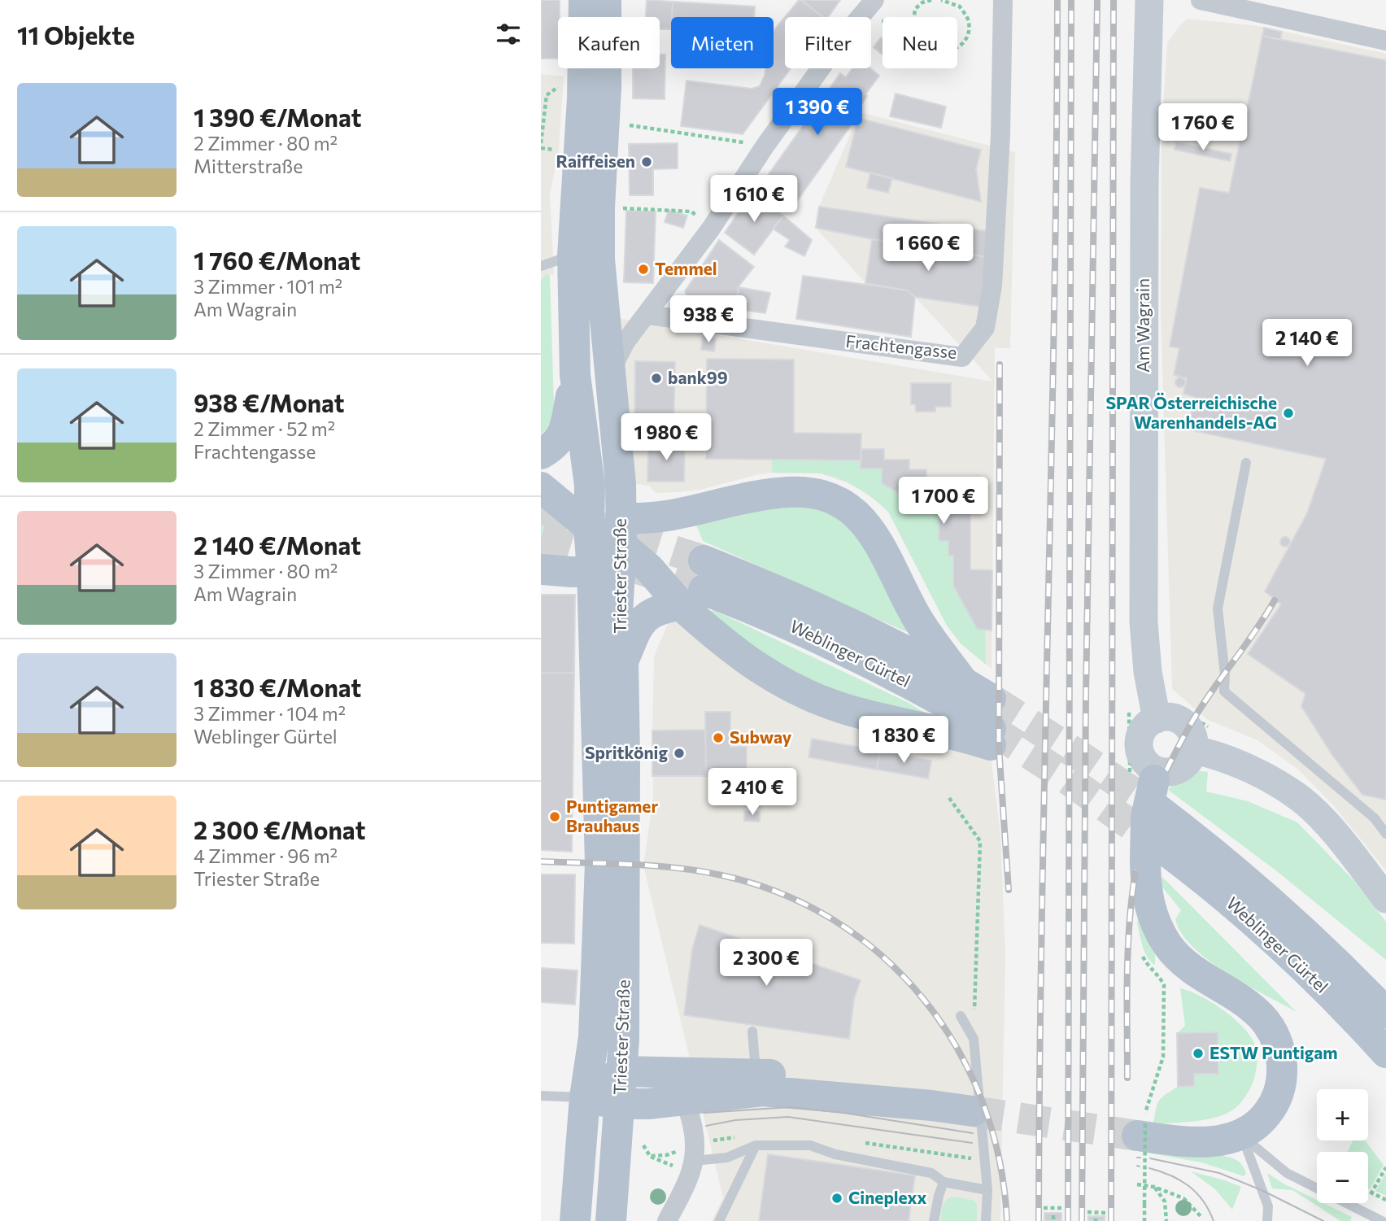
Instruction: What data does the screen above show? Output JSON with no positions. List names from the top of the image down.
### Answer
{
  "streets": {
    "main road": ["Triester Straße", "Weblinger Gürtel"],
    "street": ["Am Wagrain", "Frachtengasse"]
  },
  "places": [
    "Raiffeisen",
    "Temmel",
    "bank99",
    "SPAR Österreichische Warenhandels-AG",
    "Subway",
    "Spritkönig",
    "Puntigamer Brauhaus",
    "ESTW Puntigam",
    "Cineplexx"
  ],
  "page": {
    "heading": "11 Objekte",
    "chip": [
      "Kaufen",
      "Mieten",
      "Filter",
      "Neu"
    ],
    "list": [
      {
        "name": "1 390 €/Monat",
        "note": "2 Zimmer · 80 m² · Mitterstraße"
      },
      {
        "name": "1 760 €/Monat",
        "note": "3 Zimmer · 101 m² · Am Wagrain"
      },
      {
        "name": "938 €/Monat",
        "note": "2 Zimmer · 52 m² · Frachtengasse"
      },
      {
        "name": "2 140 €/Monat",
        "note": "3 Zimmer · 80 m² · Am Wagrain"
      },
      {
        "name": "1 830 €/Monat",
        "note": "3 Zimmer · 104 m² · Weblinger Gürtel"
      },
      {
        "name": "2 300 €/Monat",
        "note": "4 Zimmer · 96 m² · Triester Straße"
      }
    ],
    "price": [
      "1 390 €",
      "1 760 €",
      "1 610 €",
      "1 660 €",
      "938 €",
      "2 140 €",
      "1 980 €",
      "1 700 €",
      "1 830 €",
      "2 410 €",
      "2 300 €"
    ],
    "map_buttons": ["+", "−"]
  }
}
